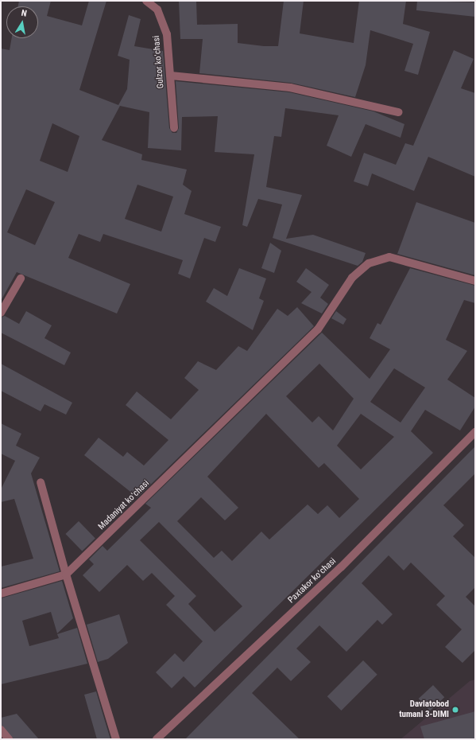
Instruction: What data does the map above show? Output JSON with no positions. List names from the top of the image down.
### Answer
{
  "streets": {
    "street": ["Gulzor koʻchasi", "Madaniyat koʻchasi", "Paxtakor koʻchasi"]
  },
  "places": ["Davlatobod tumani 3-DIMI"],
  "north": "top"
}
